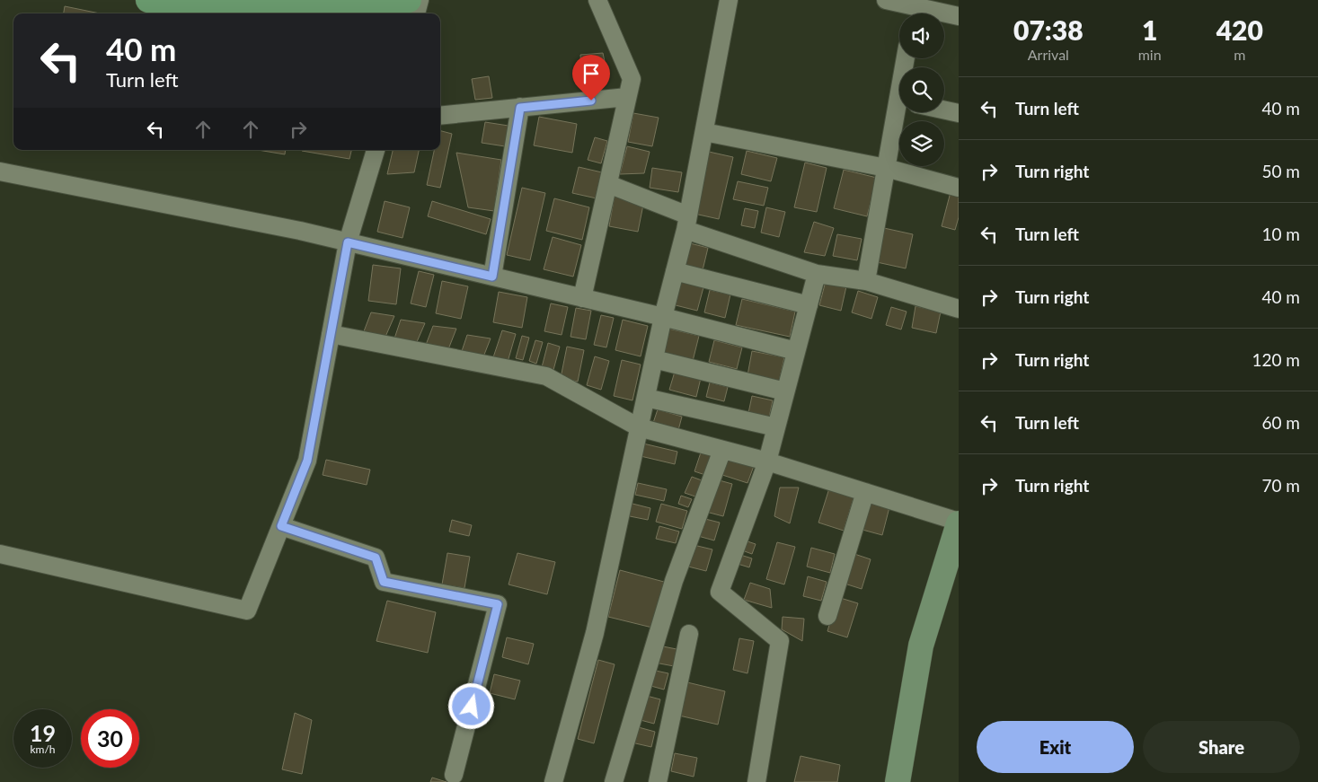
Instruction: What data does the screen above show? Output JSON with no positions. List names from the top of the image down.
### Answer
{
  "page": {
    "eta": [
      "07:38",
      "Arrival",
      "1",
      "min",
      "420",
      "m"
    ],
    "turn": ["40 m", "Turn left"],
    "list": [
      {
        "name": "Turn left",
        "value": "40 m"
      },
      {
        "name": "Turn right",
        "value": "50 m"
      },
      {
        "name": "Turn left",
        "value": "10 m"
      },
      {
        "name": "Turn right",
        "value": "40 m"
      },
      {
        "name": "Turn right",
        "value": "120 m"
      },
      {
        "name": "Turn left",
        "value": "60 m"
      },
      {
        "name": "Turn right",
        "value": "70 m"
      }
    ],
    "speed": "19 km/h",
    "limit": "30",
    "buttons": ["Exit", "Share"]
  }
}
